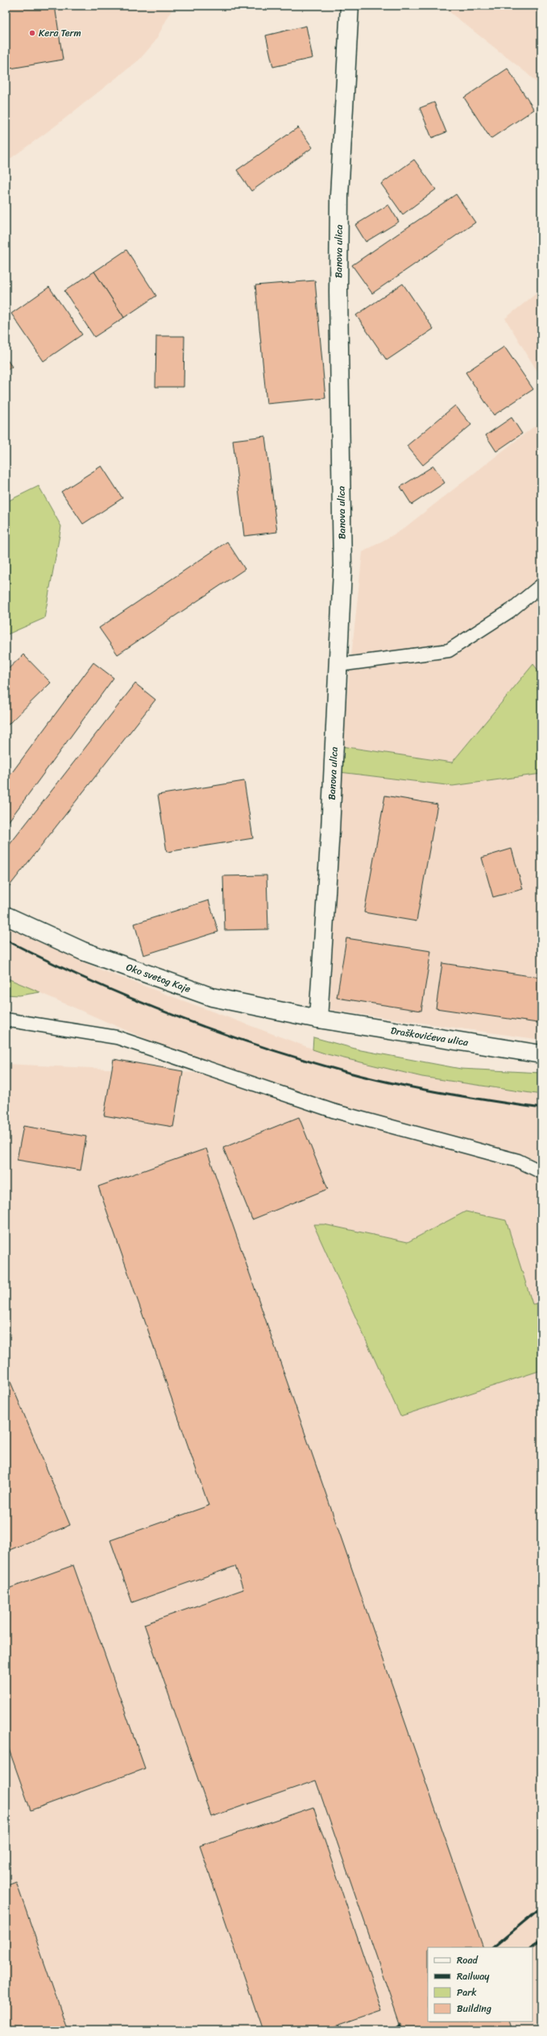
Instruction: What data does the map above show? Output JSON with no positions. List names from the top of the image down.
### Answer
{
  "streets": {
    "street": ["Banova ulica", "Oko svetog Kaje", "Draškovićeva ulica"]
  },
  "crossings": [
    ["Banova ulica", "Oko svetog Kaje"],
    ["Banova ulica", "Draškovićeva ulica"],
    ["Oko svetog Kaje", "Draškovićeva ulica"]
  ],
  "places": ["Kera Term"],
  "legend": [
    "Road",
    "Railway",
    "Park",
    "Building"
  ]
}
